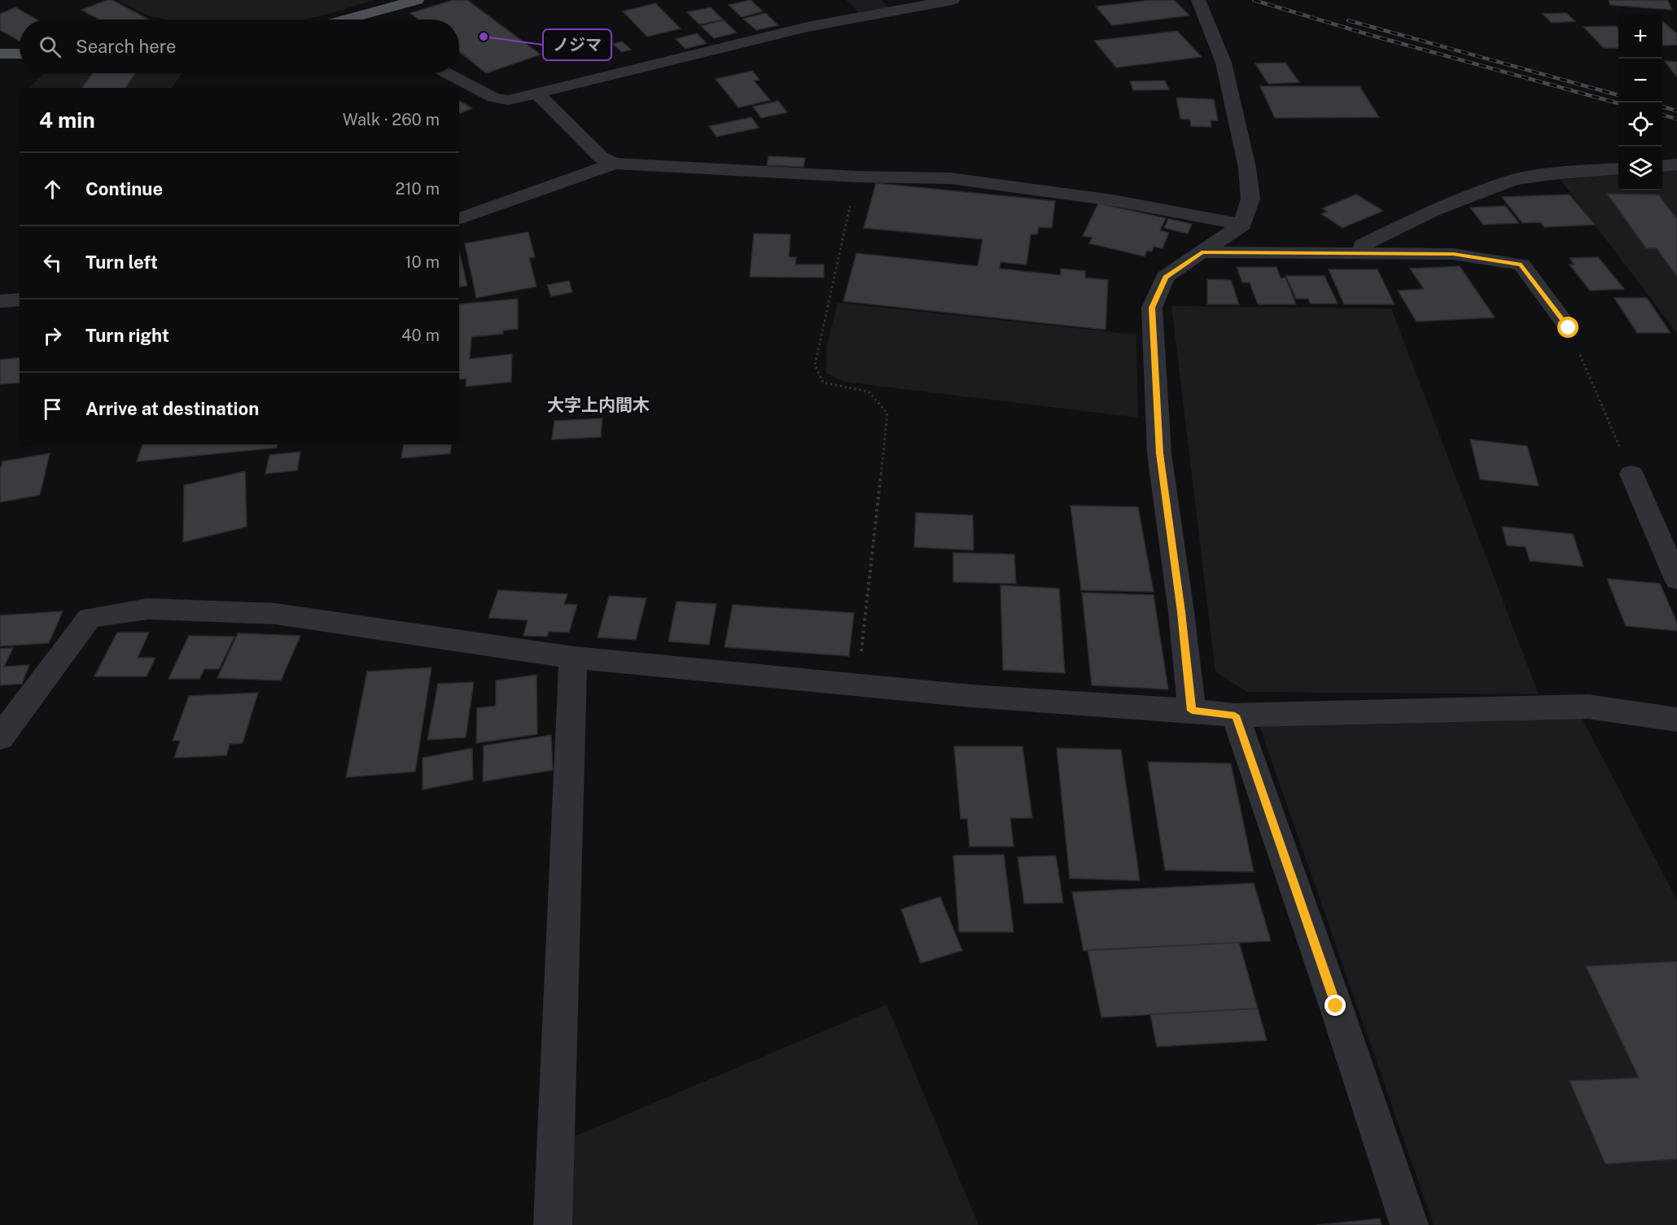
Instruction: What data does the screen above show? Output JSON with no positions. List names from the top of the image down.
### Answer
{
  "districts": ["大字上内間木"],
  "places": ["ノジマ"],
  "page": {
    "map_buttons": ["+", "−"],
    "search": "Search here",
    "heading": ["4 min", "Walk · 260 m"],
    "list": [
      ["Continue", "210 m"],
      ["Turn left", "10 m"],
      ["Turn right", "40 m"],
      "Arrive at destination"
    ]
  }
}
